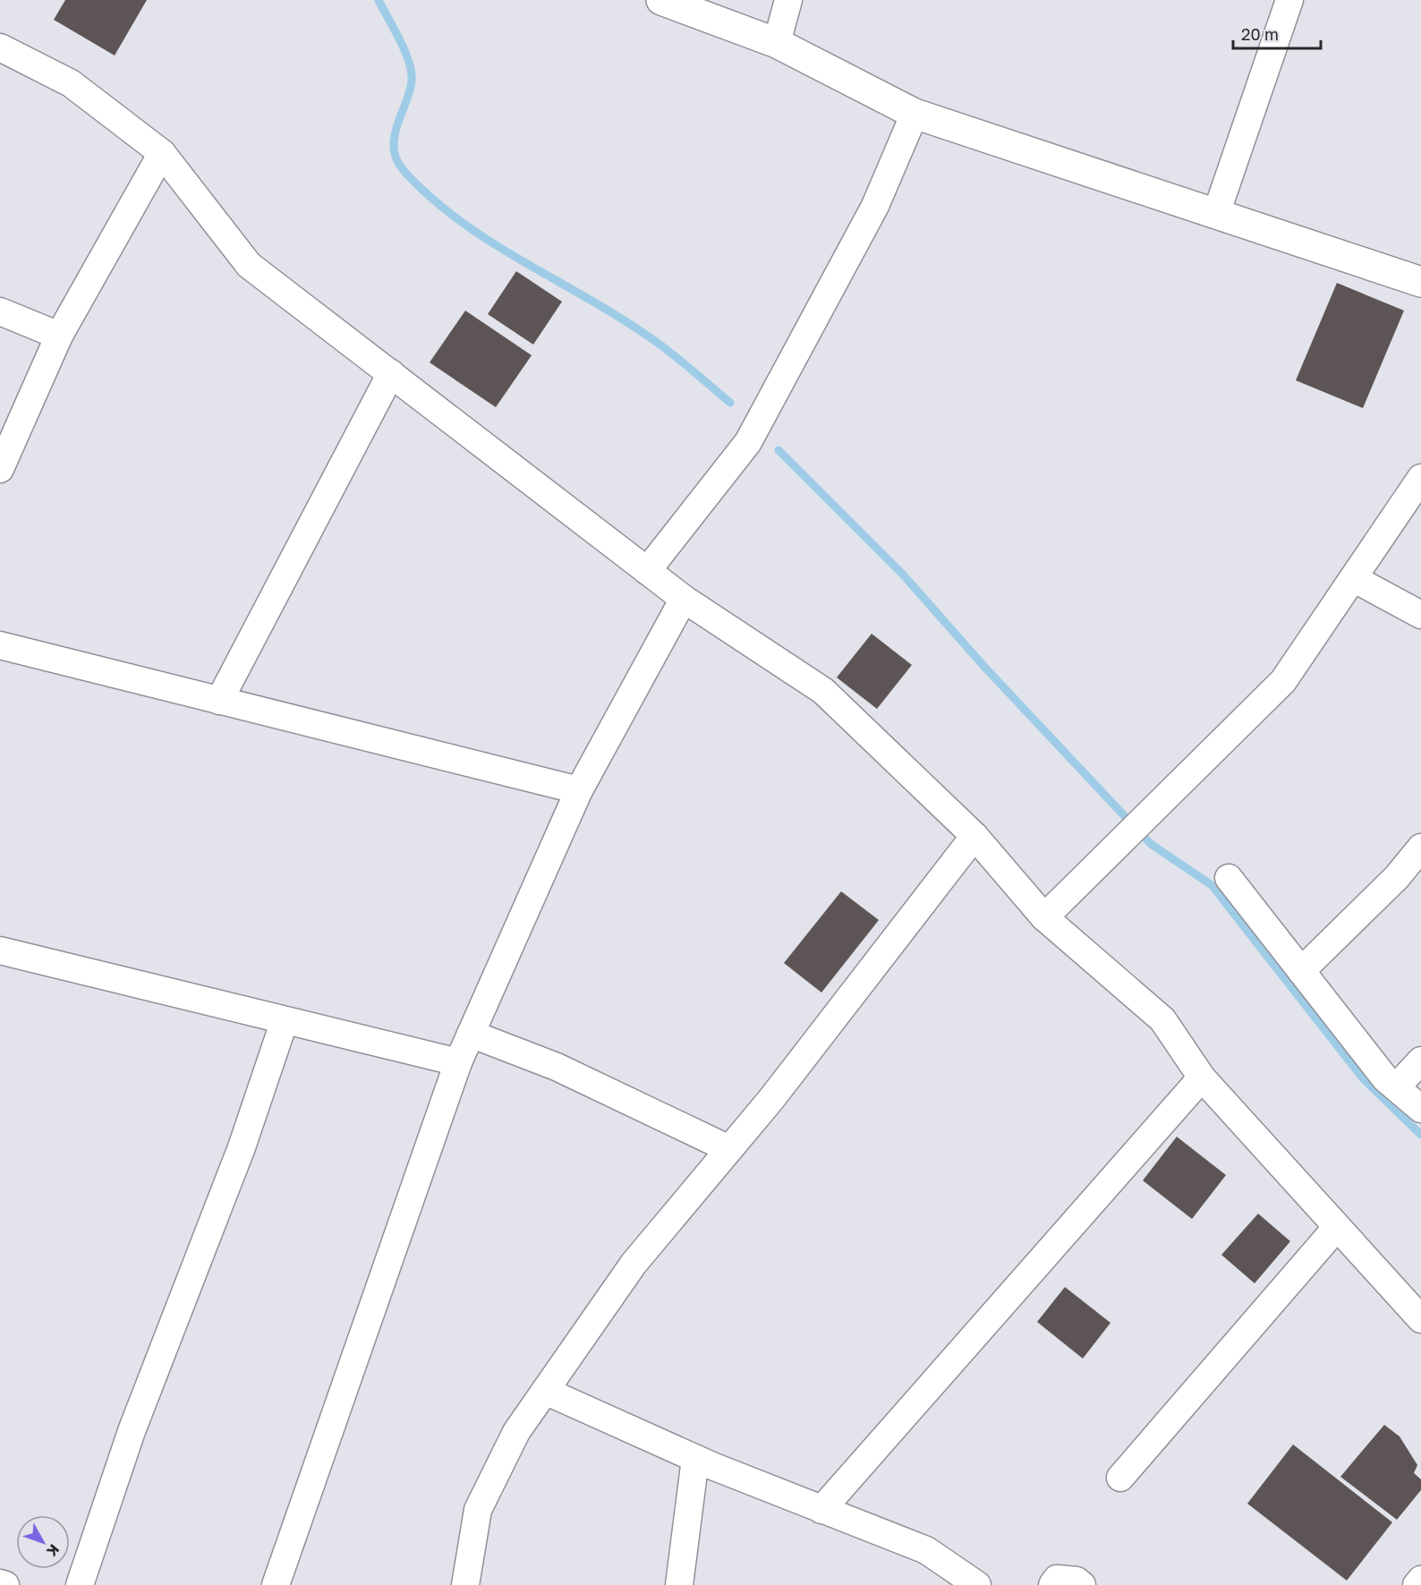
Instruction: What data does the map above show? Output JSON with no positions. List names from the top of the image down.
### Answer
{
  "scale_bar": "20 m",
  "north": "bottom right"
}
